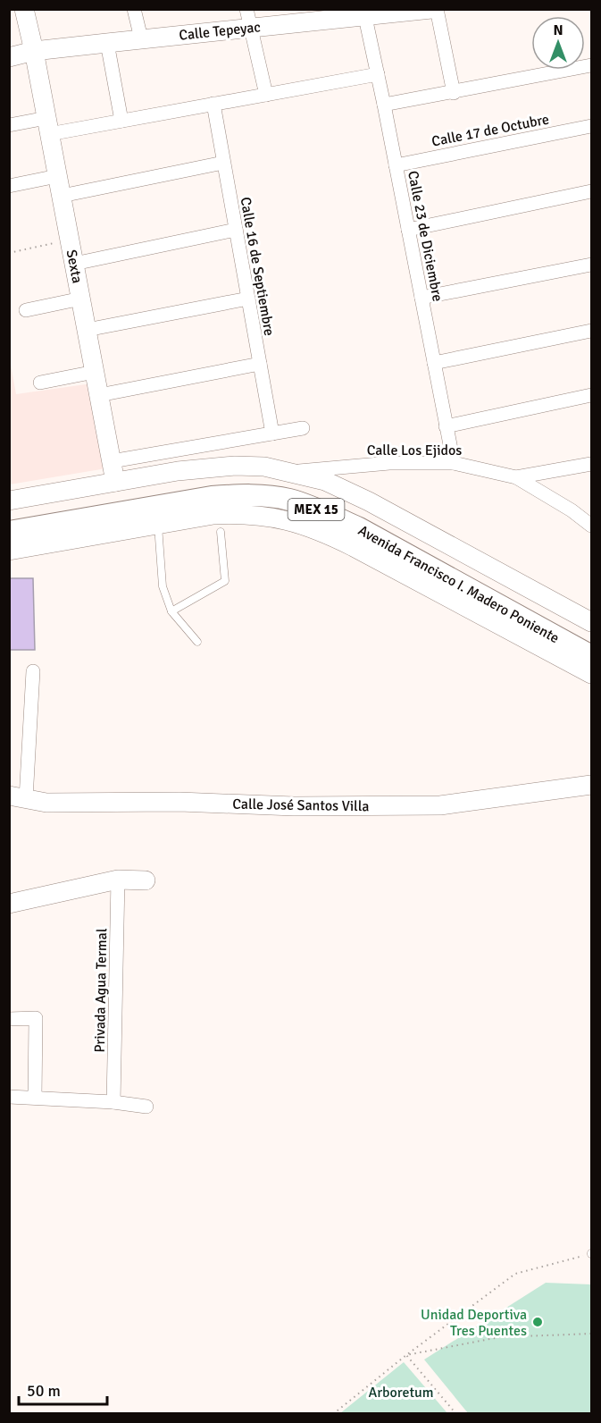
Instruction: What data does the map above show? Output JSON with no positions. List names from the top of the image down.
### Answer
{
  "streets": {
    "main road": ["MEX 15", "Avenida Francisco I. Madero Poniente"],
    "street": [
      "Calle Tepeyac",
      "Calle 17 de Octubre",
      "Calle 23 de Diciembre",
      "Sexta",
      "Calle 16 de Septiembre",
      "Calle Los Ejidos",
      "Calle José Santos Villa",
      "Privada Agua Termal"
    ]
  },
  "crossings": [
    ["Calle Tepeyac", "Calle 23 de Diciembre"],
    ["Calle Tepeyac", "Sexta"],
    ["Calle 17 de Octubre", "Calle 23 de Diciembre"],
    ["Calle 23 de Diciembre", "Calle Los Ejidos"],
    ["Sexta", "Avenida Francisco I. Madero Poniente"],
    ["Calle Los Ejidos", "Avenida Francisco I. Madero Poniente"]
  ],
  "parks": ["Arboretum"],
  "places": ["Unidad Deportiva Tres Puentes"],
  "scale_bar": "50 m",
  "north": "top"
}
